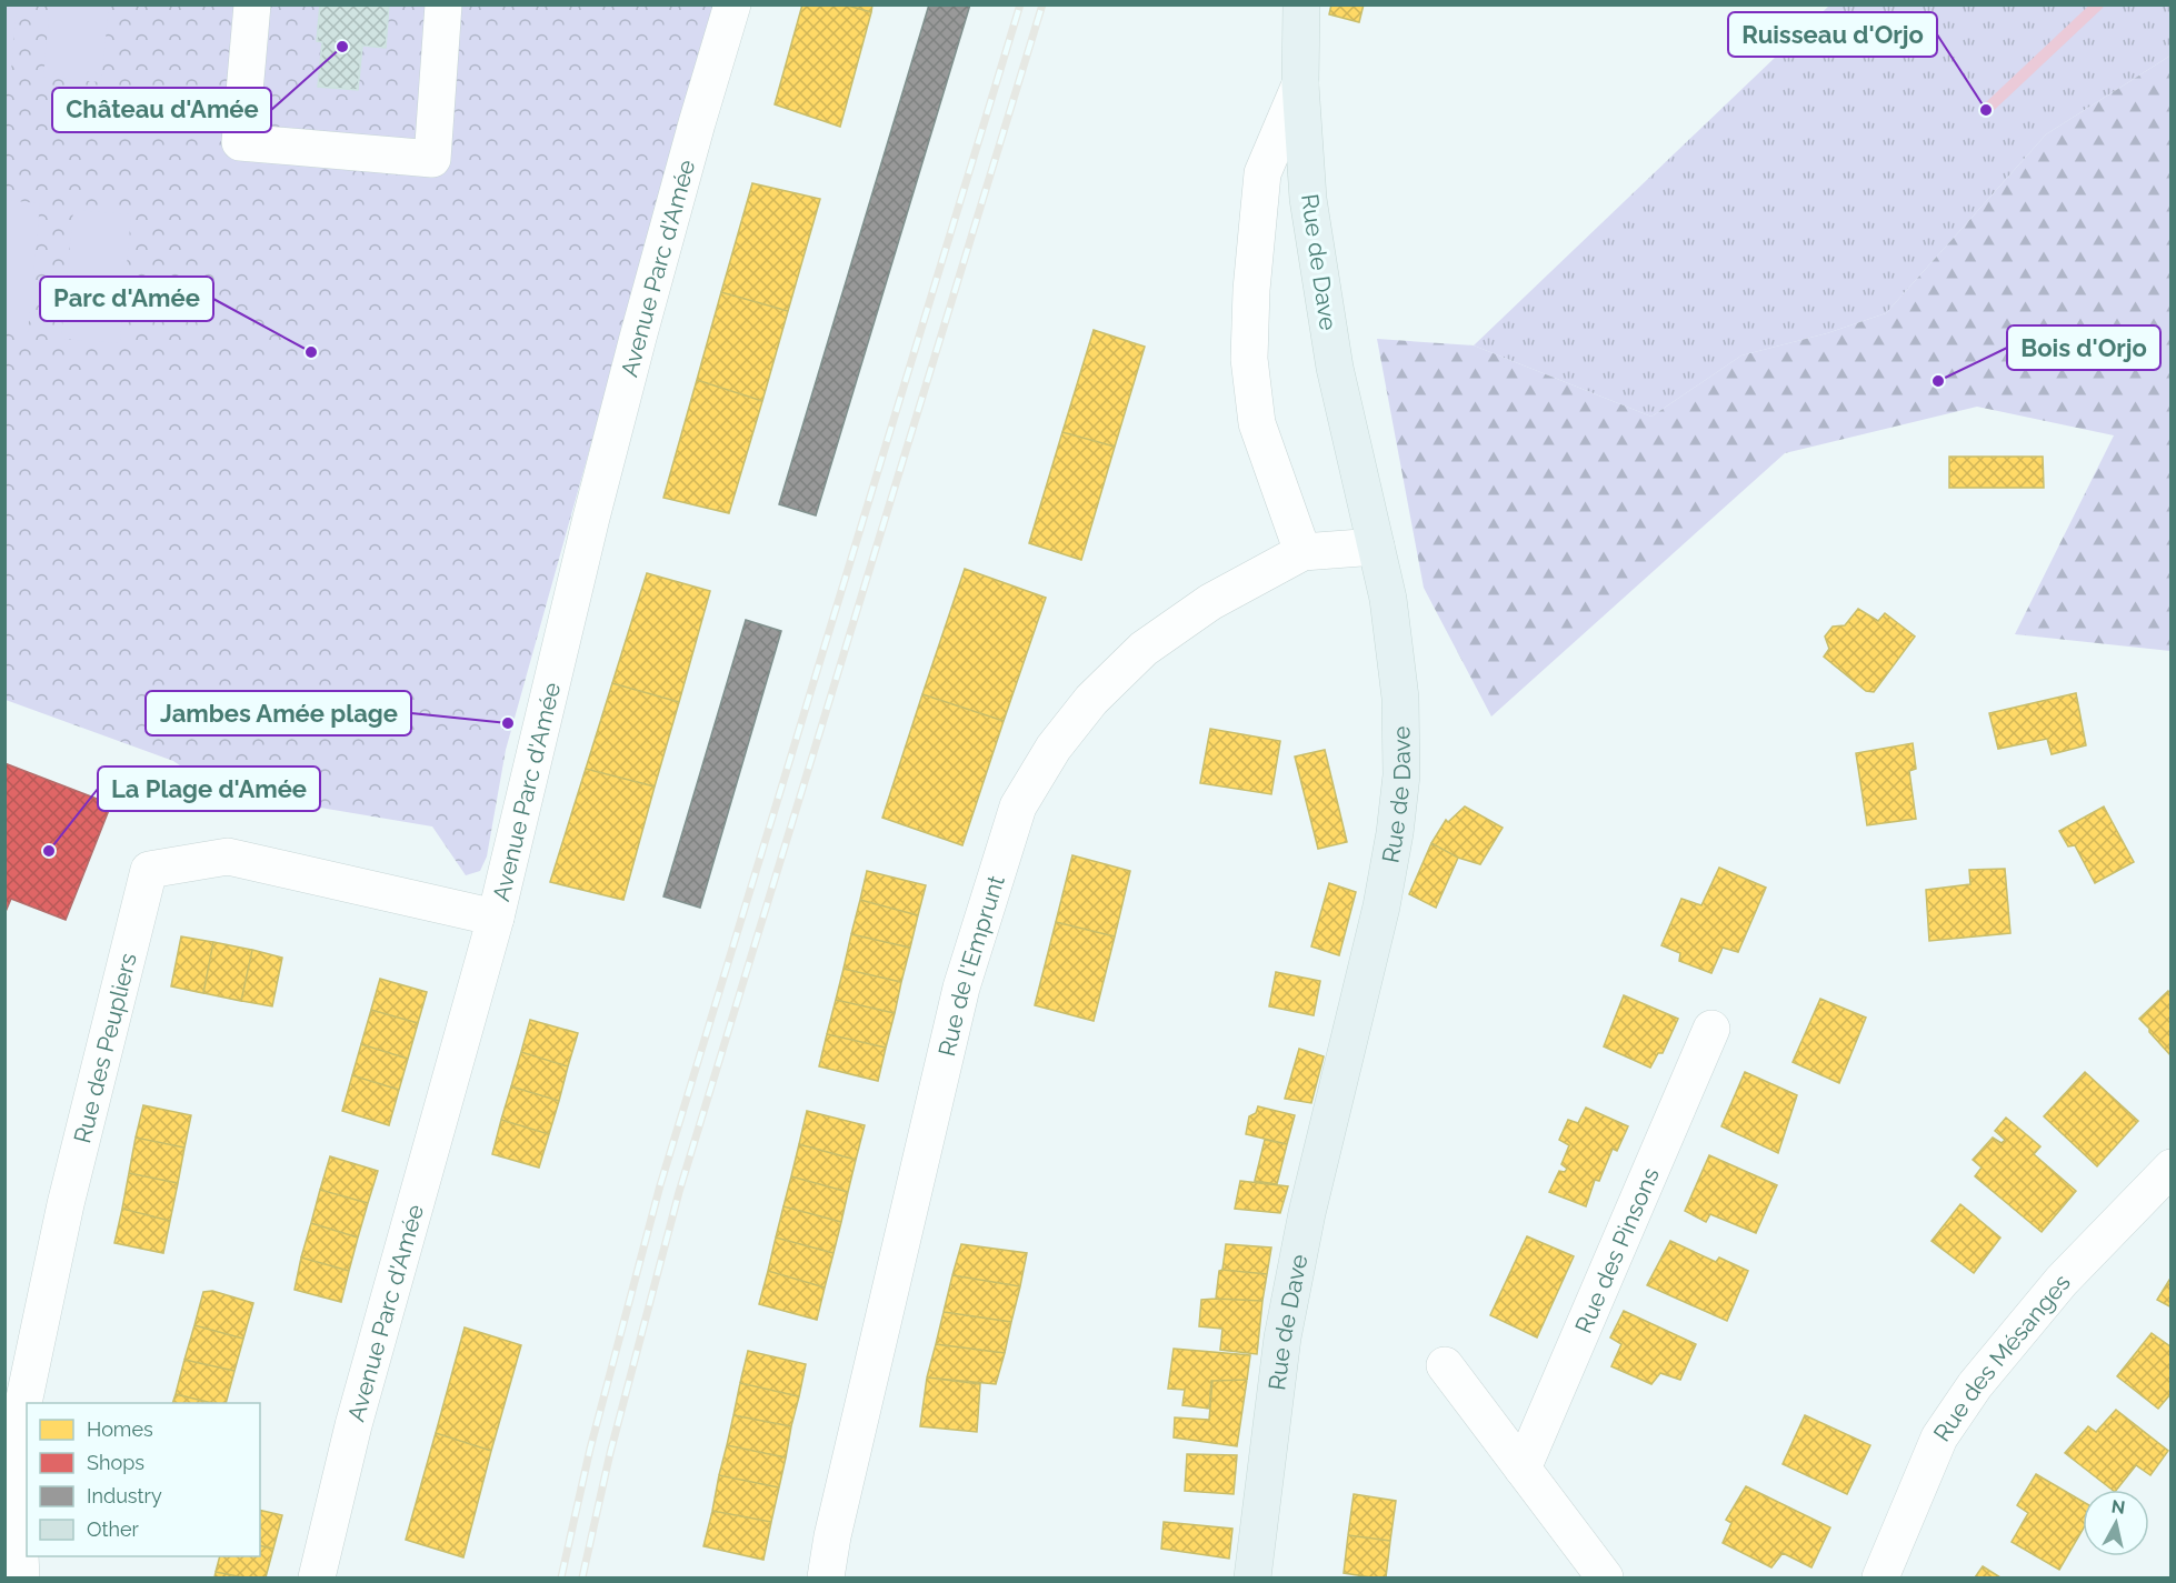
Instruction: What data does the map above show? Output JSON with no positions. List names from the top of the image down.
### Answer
{
  "streets": {
    "main road": ["Rue de Dave"],
    "street": [
      "Avenue Parc d'Amée",
      "Rue de l'Emprunt",
      "Rue des Peupliers",
      "Rue des Pinsons",
      "Rue des Mésanges"
    ]
  },
  "crossings": [
    ["Rue de Dave", "Rue de l'Emprunt"],
    ["Avenue Parc d'Amée", "Rue des Peupliers"]
  ],
  "places": [
    "Château d'Amée",
    "Ruisseau d'Orjo",
    "Parc d'Amée",
    "Bois d'Orjo",
    "Jambes Amée plage",
    "La Plage d'Amée"
  ],
  "legend": [
    "Homes",
    "Shops",
    "Industry",
    "Other"
  ],
  "north": "top"
}
